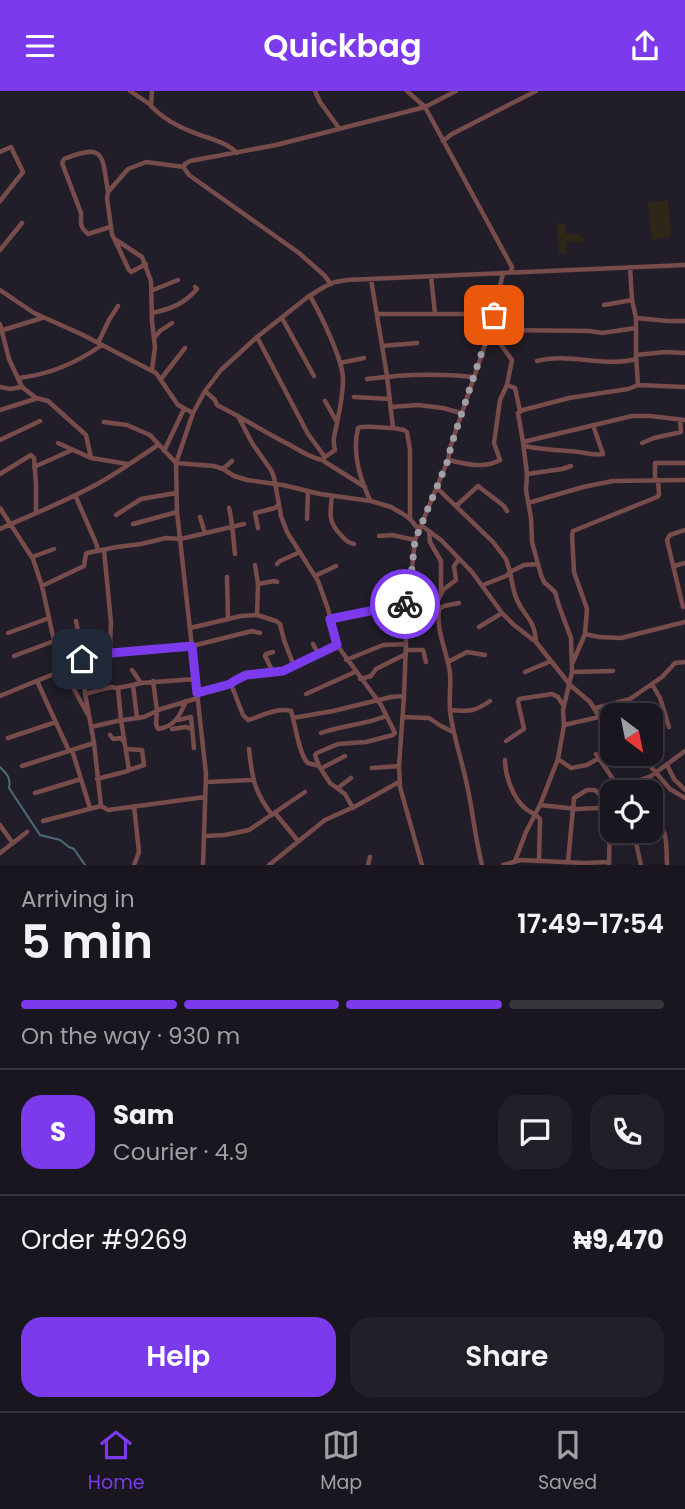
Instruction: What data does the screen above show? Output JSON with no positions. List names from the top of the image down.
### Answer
{
  "north": "bottom right",
  "page": {
    "header": "Quickbag",
    "heading": ["5 min", "Arriving in", "17:49–17:54"],
    "panel": [
      "Sam",
      "Courier · 4.9",
      "Order #9269",
      "₦9,470"
    ],
    "bar": "On the way · 930 m",
    "round": "S",
    "buttons": ["Help", "Share"],
    "tabs": ["Home", "Map", "Saved"]
  }
}
